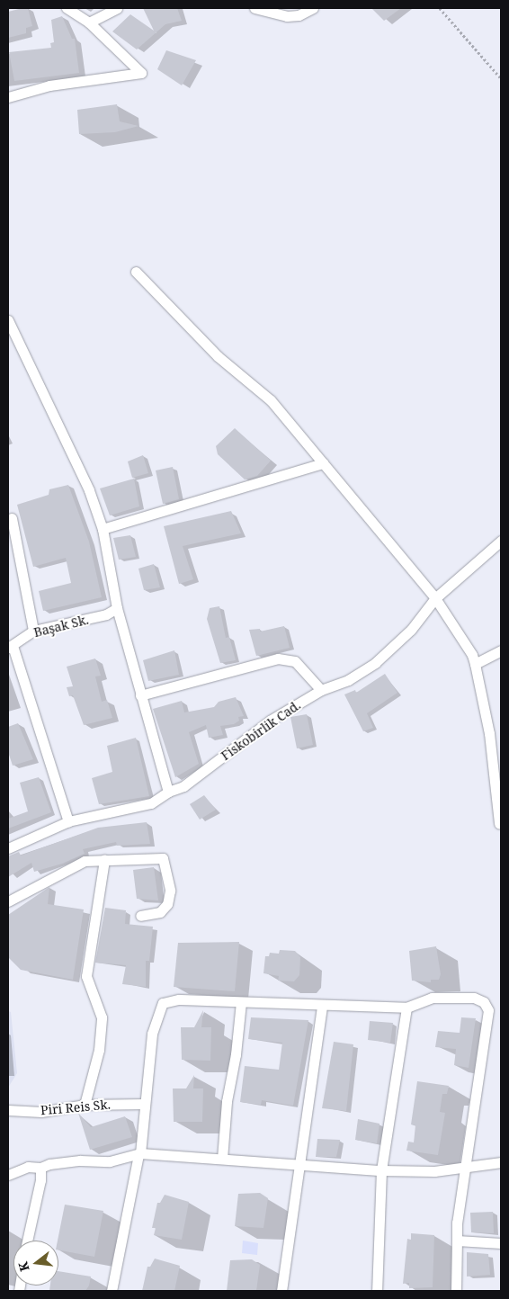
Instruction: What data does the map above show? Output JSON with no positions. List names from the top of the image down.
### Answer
{
  "streets": {
    "street": ["Başak Sk.", "Fiskobirlik Cad.", "Piri Reis Sk."]
  },
  "north": "left"
}
